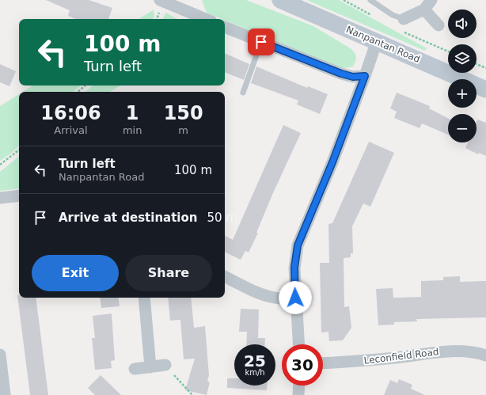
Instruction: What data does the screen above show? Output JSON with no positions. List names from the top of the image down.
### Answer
{
  "streets": {
    "street": ["Nanpantan Road", "Leconfield Road"]
  },
  "page": {
    "map_buttons": ["+", "−"],
    "turn": ["100 m", "Turn left"],
    "eta": [
      "16:06",
      "Arrival",
      "1",
      "min",
      "150",
      "m"
    ],
    "list": [
      {
        "name": "Turn left",
        "note": "Nanpantan Road",
        "value": "100 m"
      },
      {
        "name": "Arrive at destination",
        "value": "50 m"
      }
    ],
    "buttons": ["Exit", "Share"],
    "speed": "25 km/h",
    "limit": "30"
  }
}
